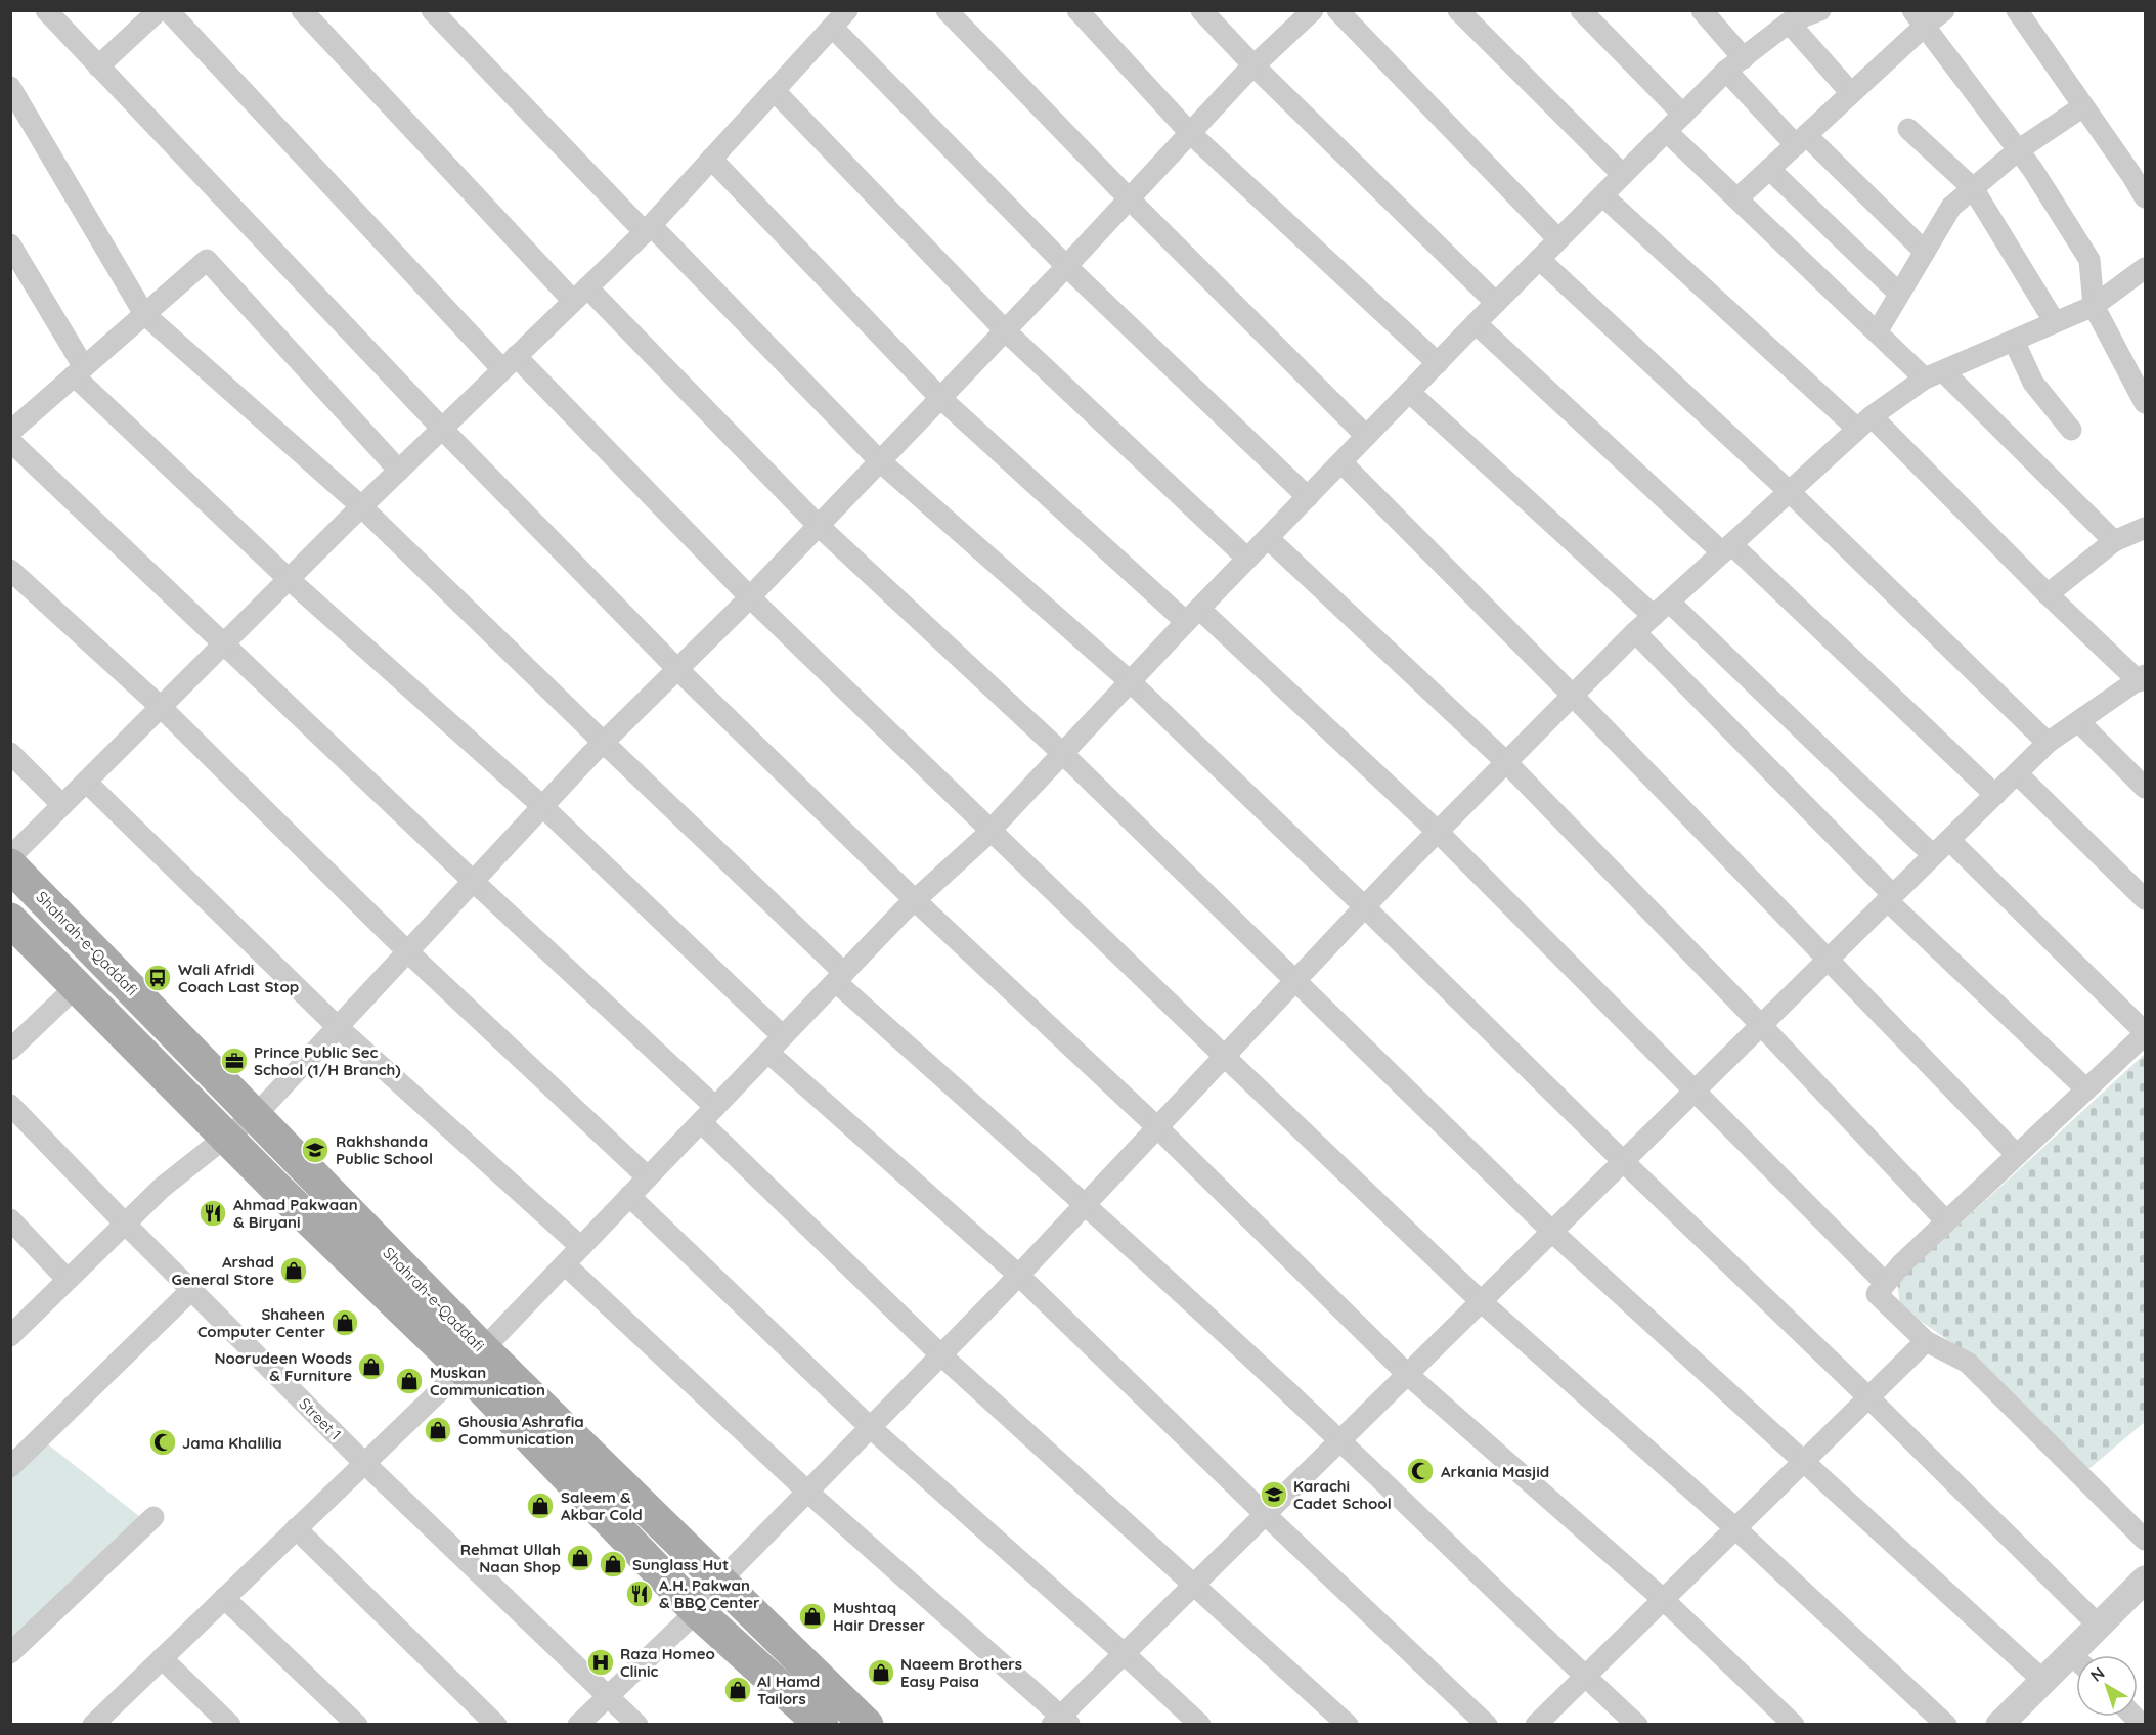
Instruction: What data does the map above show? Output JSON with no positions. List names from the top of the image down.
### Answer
{
  "streets": {
    "main road": ["Shahrah-e-Qaddafi"],
    "street": ["Street 1"]
  },
  "places": {
    "bus stop": ["Wali Afridi Coach Last Stop"],
    "office": ["Prince Public Sec School (1/H Branch)"],
    "school or university": ["Rakhshanda Public School", "Karachi Cadet School"],
    "restaurant": ["Ahmad Pakwaan & Biryani", "A.H. Pakwan & BBQ Center"],
    "shop": [
      "Arshad General Store",
      "Shaheen Computer Center",
      "Noorudeen Woods & Furniture",
      "Muskan Communication",
      "Ghousia Ashrafia Communication",
      "Saleem & Akbar Cold",
      "Rehmat Ullah Naan Shop",
      "Sunglass Hut",
      "Mushtaq Hair Dresser",
      "Naeem Brothers Easy Paisa",
      "Al Hamd Tailors"
    ],
    "mosque": ["Jama Khalilia", "Arkania Masjid"],
    "hospital": ["Raza Homeo Clinic"]
  },
  "north": "top left"
}
